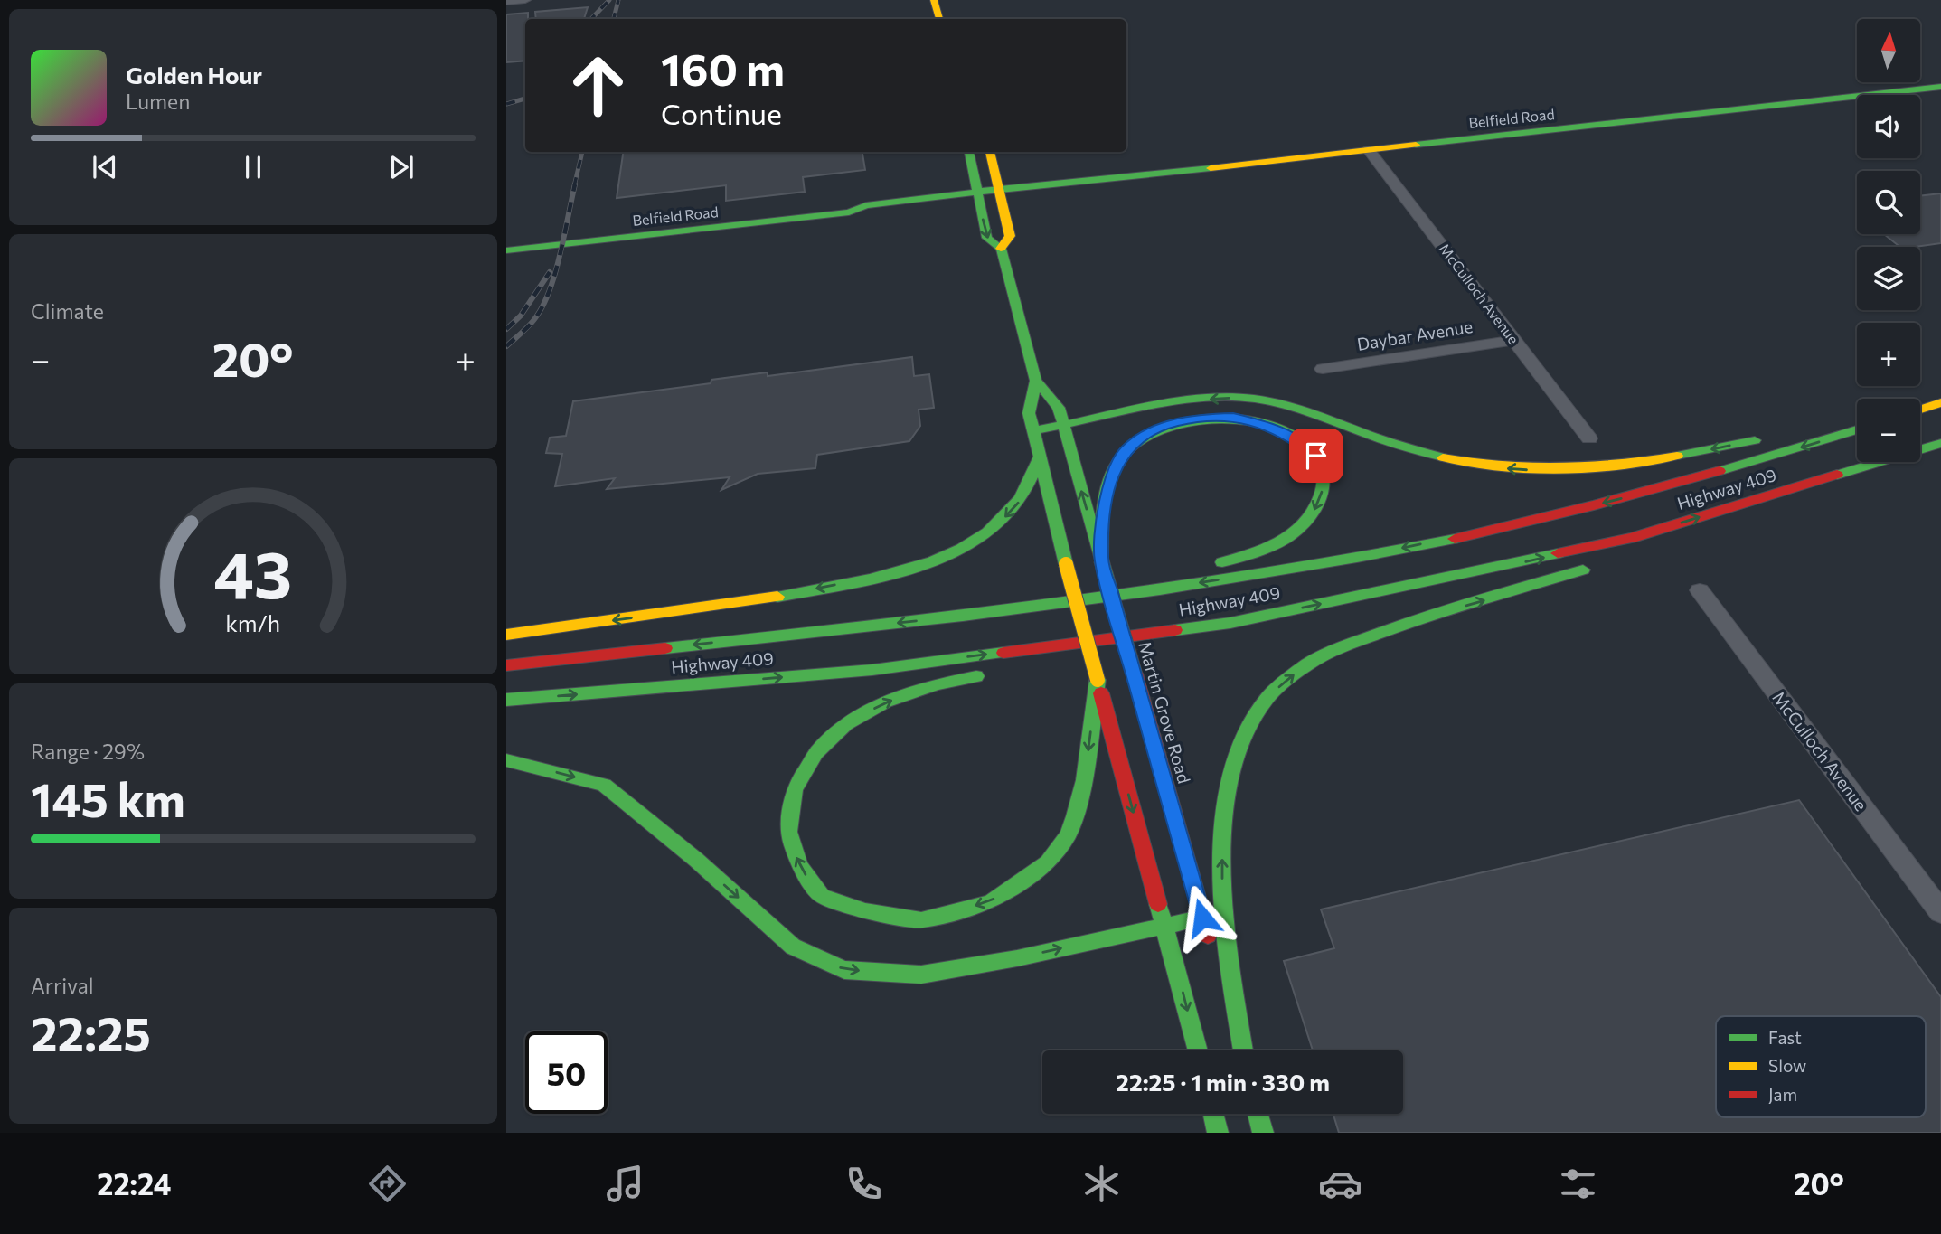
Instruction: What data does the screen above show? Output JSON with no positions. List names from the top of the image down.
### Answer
{
  "streets": {
    "main road": ["Belfield Road", "Highway 409", "Martin Grove Road"],
    "street": ["McCulloch Avenue", "Daybar Avenue"]
  },
  "crossings": [
    ["Belfield Road", "McCulloch Avenue"],
    ["Belfield Road", "Martin Grove Road"],
    ["McCulloch Avenue", "Daybar Avenue"]
  ],
  "legend": ["Fast", "Slow", "Jam"],
  "north": "top",
  "page": {
    "map_buttons": ["+", "−"],
    "turn": ["160 m", "Continue"],
    "song": ["Golden Hour", "Lumen"],
    "tile": [
      "Climate",
      ["Range · 29%", "145 km"],
      ["Arrival", "22:25"]
    ],
    "heat": ["−", "20°", "+"],
    "limit": "50",
    "trip": "22:25 · 1 min · 330 m",
    "tabs": ["22:24", "20°"],
    "gauge": ["43", "km/h"]
  }
}
